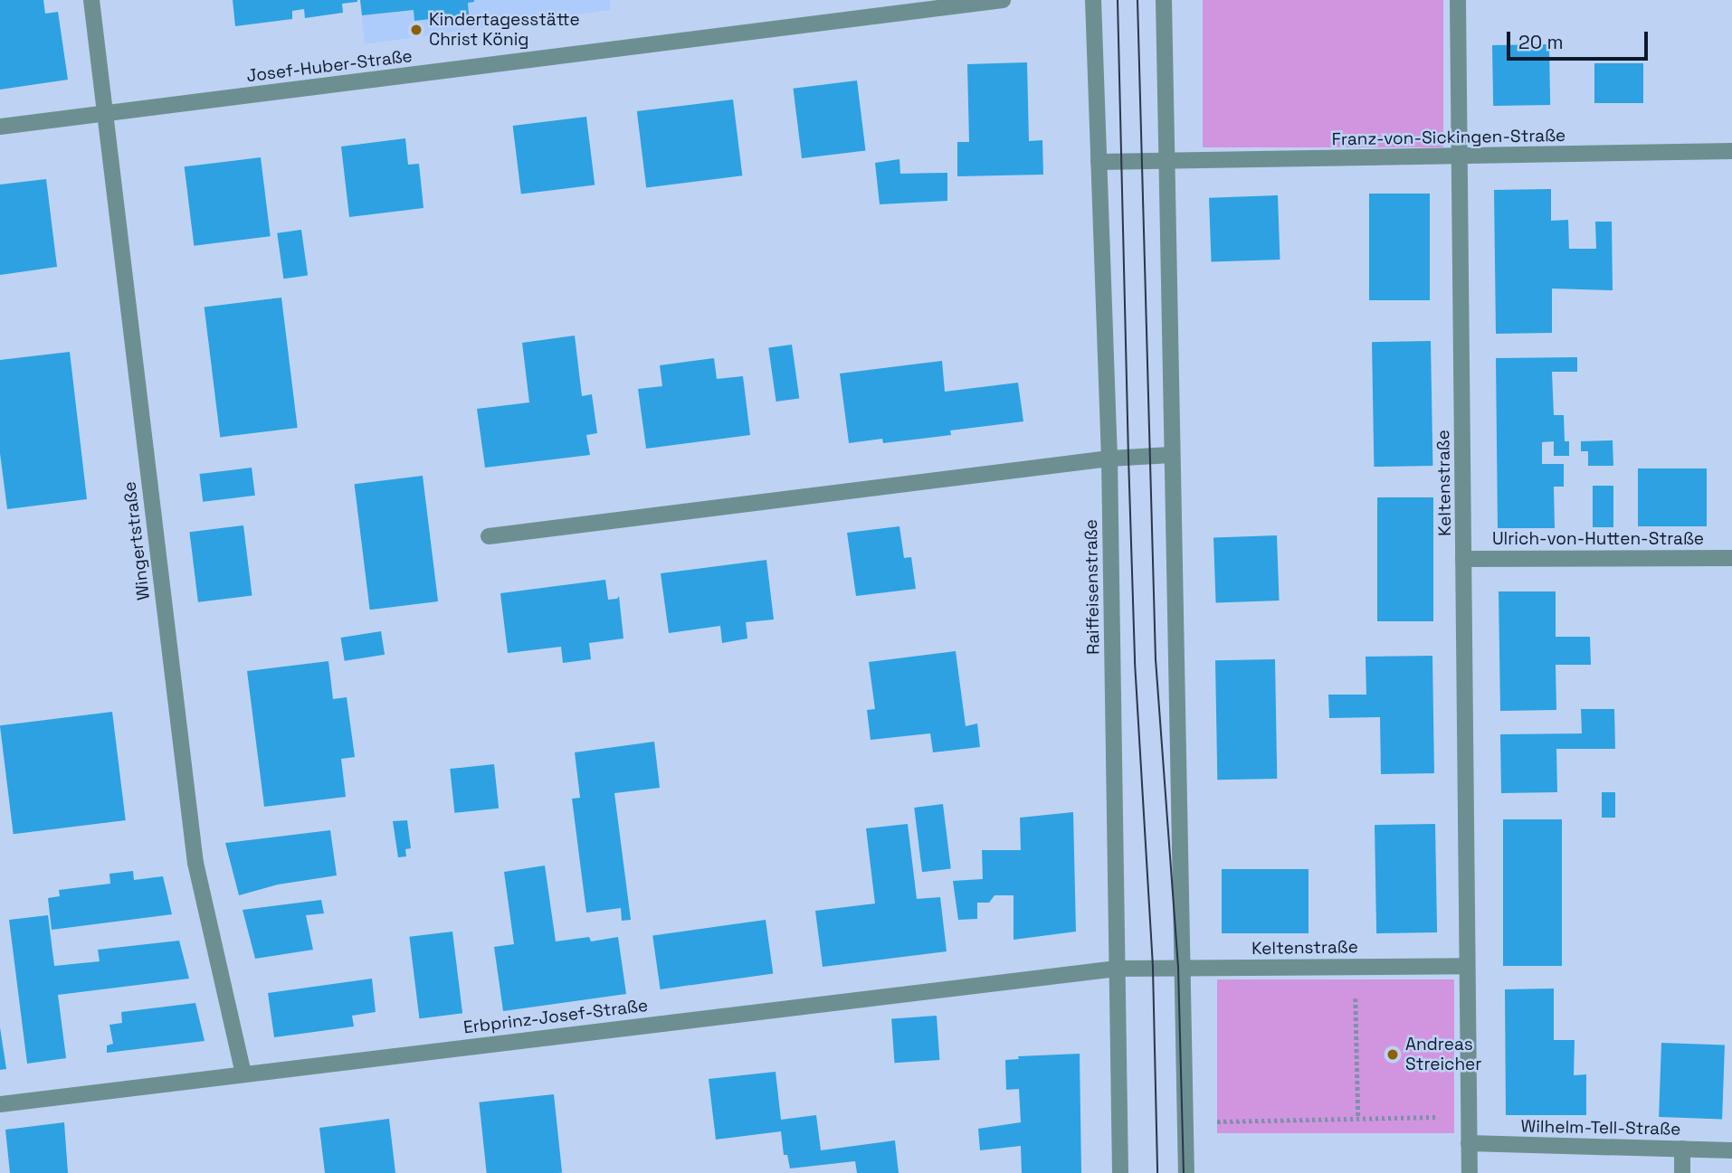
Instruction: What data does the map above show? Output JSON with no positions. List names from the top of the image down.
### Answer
{
  "streets": {
    "street": [
      "Josef-Huber-Straße",
      "Franz-von-Sickingen-Straße",
      "Keltenstraße",
      "Ulrich-von-Hutten-Straße",
      "Wingertstraße",
      "Raiffeisenstraße",
      "Erbprinz-Josef-Straße",
      "Wilhelm-Tell-Straße"
    ]
  },
  "crossings": [
    ["Josef-Huber-Straße", "Wingertstraße"],
    ["Franz-von-Sickingen-Straße", "Keltenstraße"],
    ["Franz-von-Sickingen-Straße", "Raiffeisenstraße"],
    ["Keltenstraße", "Ulrich-von-Hutten-Straße"],
    ["Keltenstraße", "Raiffeisenstraße"],
    ["Keltenstraße", "Erbprinz-Josef-Straße"],
    ["Keltenstraße", "Wilhelm-Tell-Straße"],
    ["Wingertstraße", "Erbprinz-Josef-Straße"],
    ["Raiffeisenstraße", "Erbprinz-Josef-Straße"]
  ],
  "places": ["Kindertagesstätte Christ König", "Andreas Streicher"],
  "scale_bar": "20 m"
}
